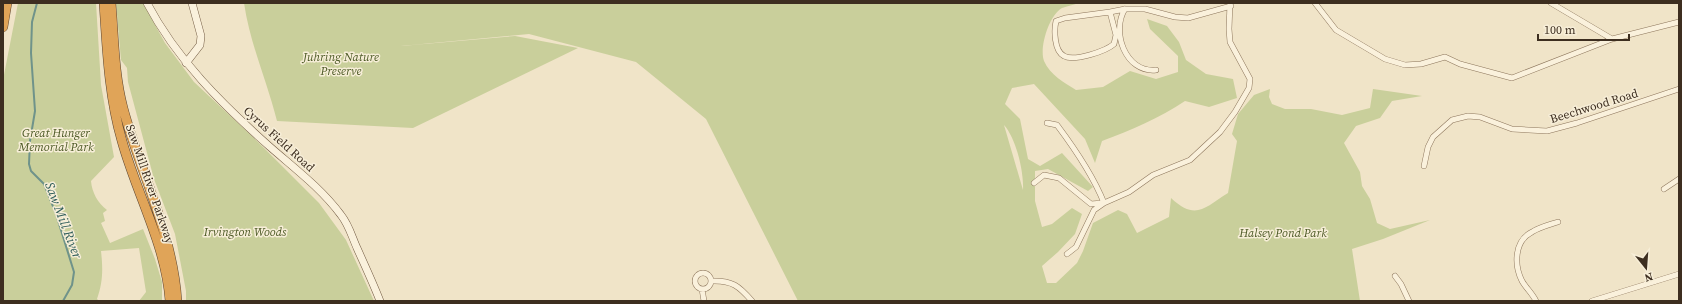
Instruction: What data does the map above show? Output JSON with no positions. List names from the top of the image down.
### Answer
{
  "streets": {
    "highway": ["Saw Mill River Parkway"],
    "street": ["Beechwood Road", "Cyrus Field Road"]
  },
  "water": ["Saw Mill River"],
  "parks": [
    "Juhring Nature Preserve",
    "Great Hunger Memorial Park",
    "Irvington Woods",
    "Halsey Pond Park"
  ],
  "scale_bar": "100 m",
  "north": "bottom"
}
